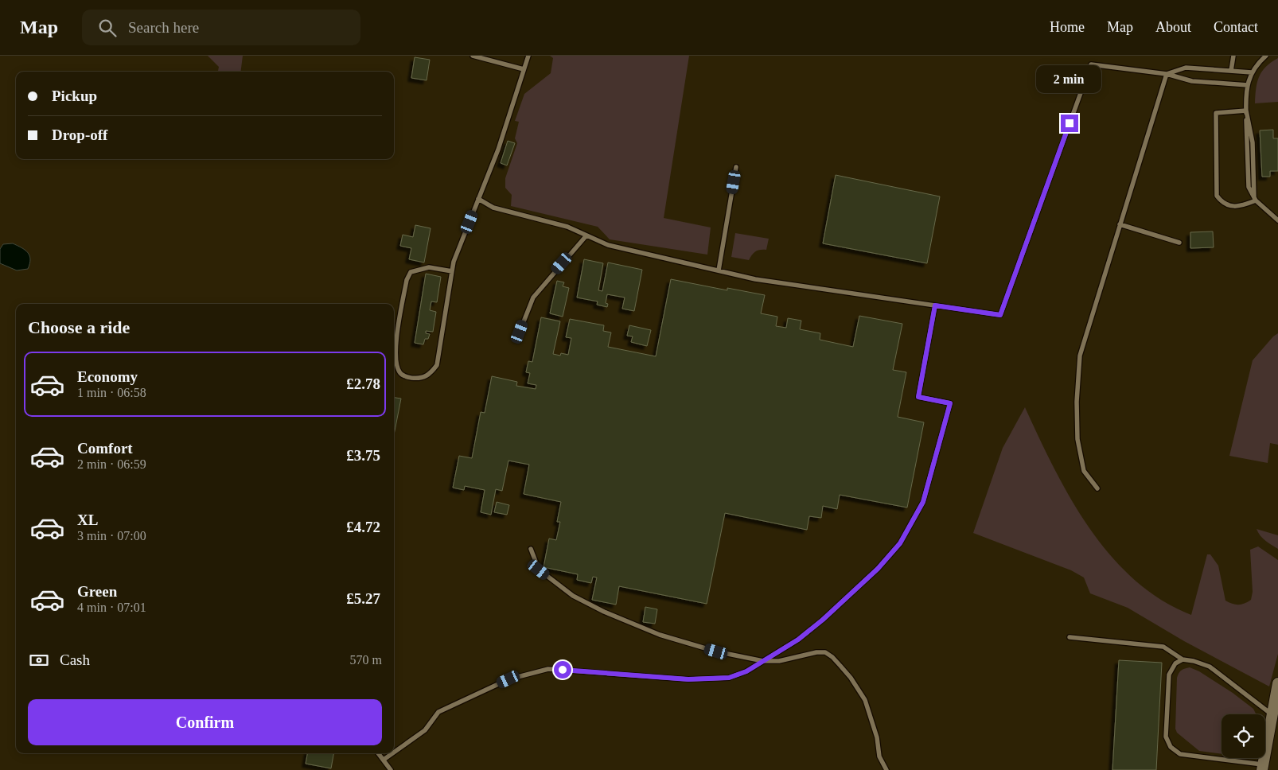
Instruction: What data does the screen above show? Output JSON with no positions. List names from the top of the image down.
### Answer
{
  "page": {
    "header": "Map",
    "search": "Search here",
    "nav": [
      "Home",
      "Map",
      "About",
      "Contact"
    ],
    "bubble": "2 min",
    "banner": ["Pickup", "Drop-off"],
    "heading": "Choose a ride",
    "list": [
      {
        "name": "Economy",
        "note": "1 min · 06:58",
        "value": "£2.78"
      },
      {
        "name": "Comfort",
        "note": "2 min · 06:59",
        "value": "£3.75"
      },
      {
        "name": "XL",
        "note": "3 min · 07:00",
        "value": "£4.72"
      },
      {
        "name": "Green",
        "note": "4 min · 07:01",
        "value": "£5.27"
      }
    ],
    "pay": ["Cash", "570 m"],
    "buttons": "Confirm"
  }
}
